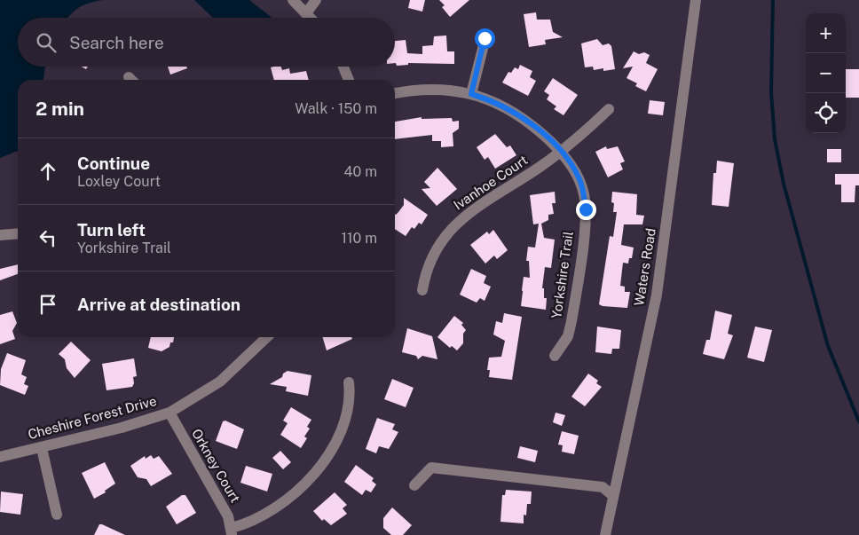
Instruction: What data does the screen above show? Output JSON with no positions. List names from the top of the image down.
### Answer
{
  "streets": {
    "street": [
      "Ivanhoe Court",
      "Waters Road",
      "Yorkshire Trail",
      "Cheshire Forest Drive",
      "Orkney Court"
    ]
  },
  "crossings": [
    ["Ivanhoe Court", "Yorkshire Trail"],
    ["Cheshire Forest Drive", "Orkney Court"]
  ],
  "page": {
    "map_buttons": ["+", "−"],
    "search": "Search here",
    "heading": ["2 min", "Walk · 150 m"],
    "list": [
      ["Continue", "Loxley Court", "40 m"],
      ["Turn left", "Yorkshire Trail", "110 m"],
      "Arrive at destination"
    ]
  }
}
